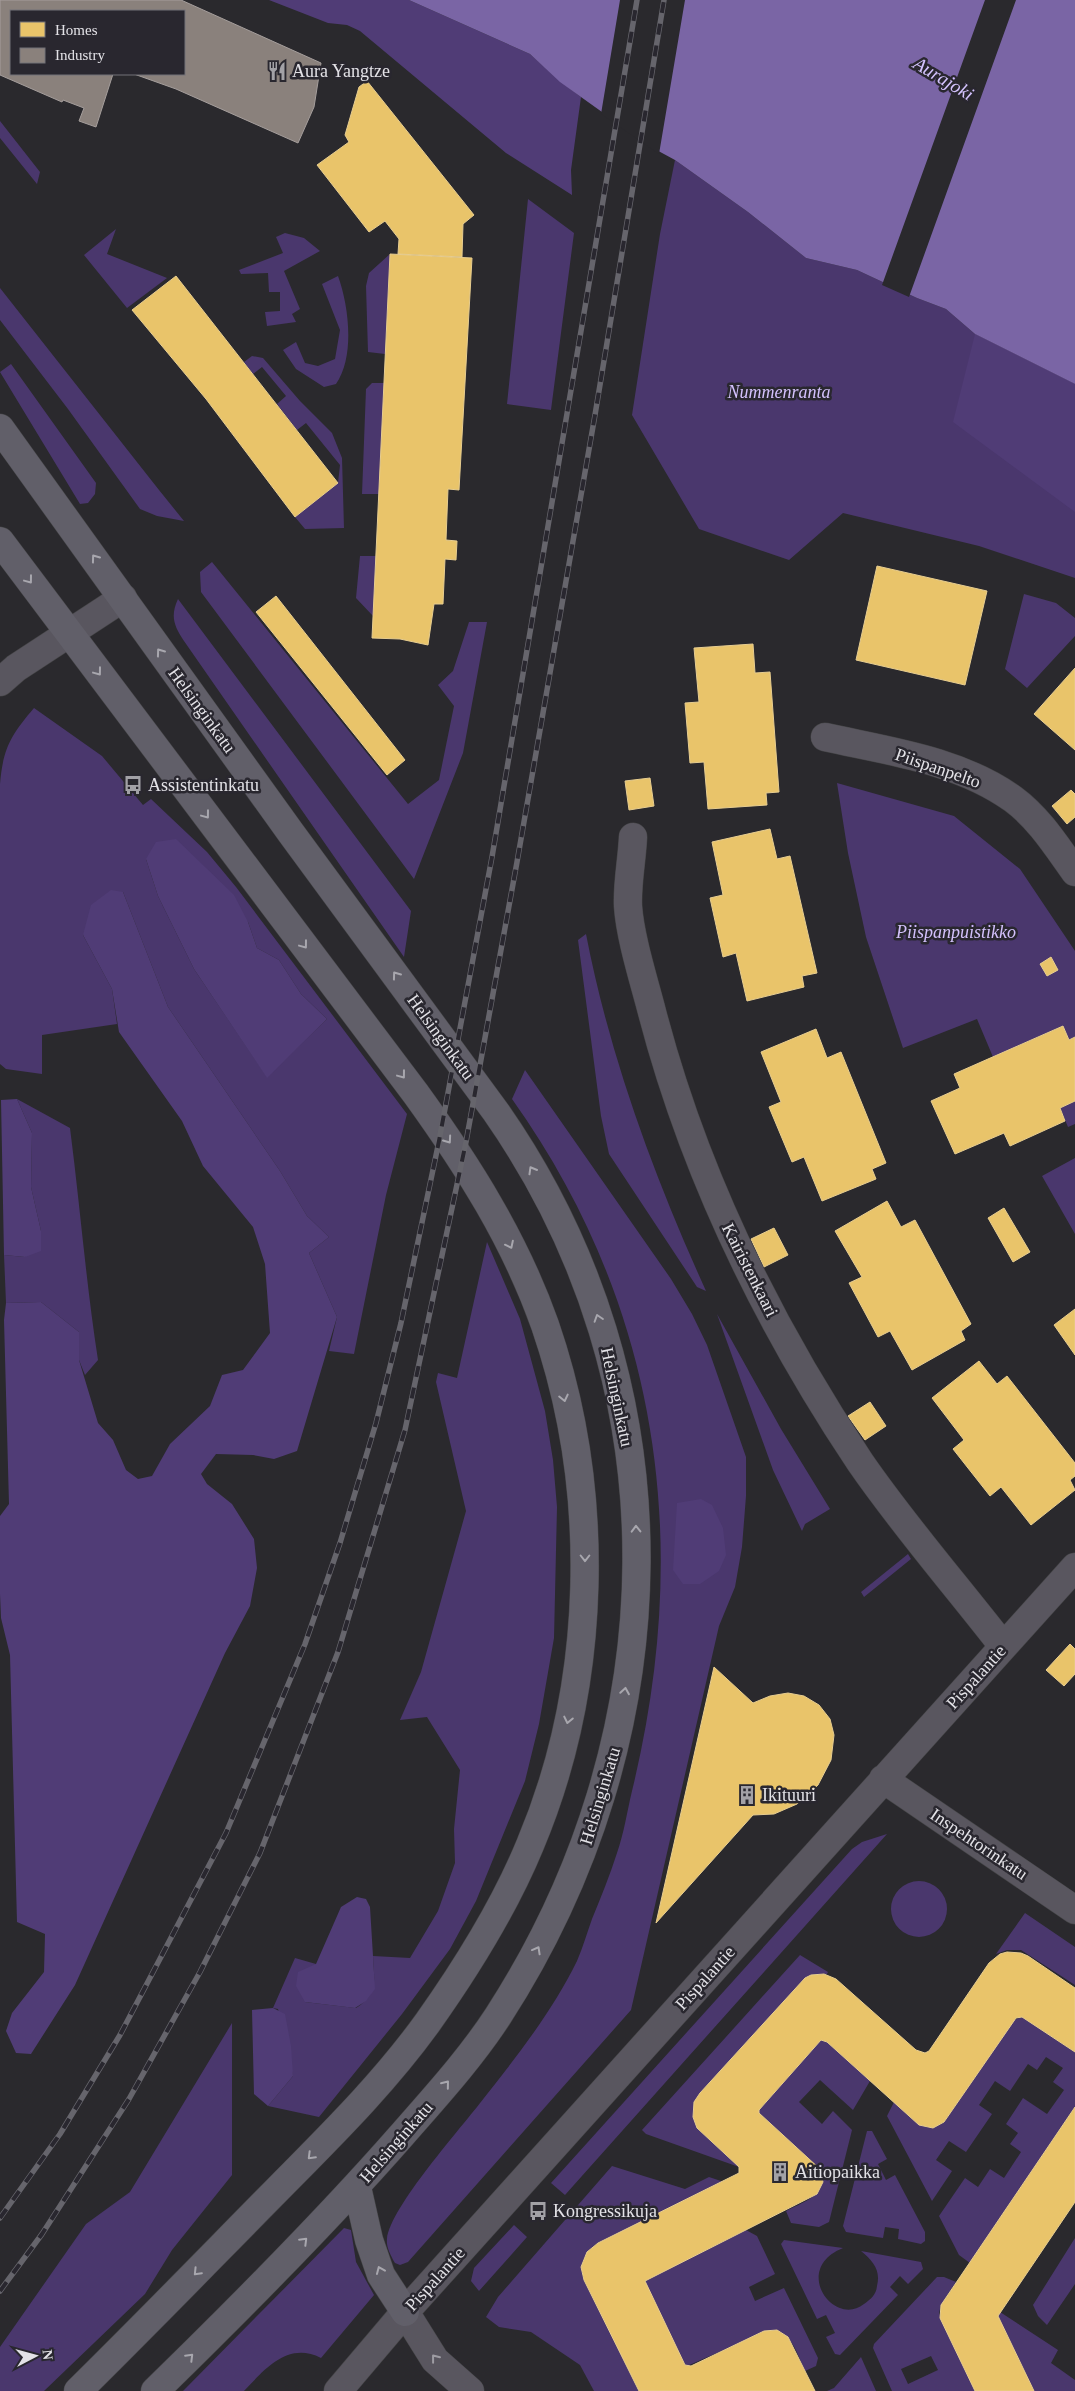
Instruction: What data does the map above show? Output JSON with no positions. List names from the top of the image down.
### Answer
{
  "streets": {
    "main road": ["Helsinginkatu"],
    "street": [
      "Piispanpelto",
      "Kairistenkaari",
      "Pispalantie",
      "Inspehtorinkatu"
    ]
  },
  "crossings": [
    ["Kairistenkaari", "Pispalantie"],
    ["Pispalantie", "Inspehtorinkatu"]
  ],
  "one_way": ["Helsinginkatu"],
  "water": ["Aurajoki"],
  "parks": ["Nummenranta", "Piispanpuistikko"],
  "places": {
    "restaurant": ["Aura Yangtze"],
    "bus stop": ["Assistentinkatu", "Kongressikuja"],
    "building": ["Ikituuri", "Aitiopaikka"]
  },
  "legend": ["Homes", "Industry"],
  "north": "right"
}
